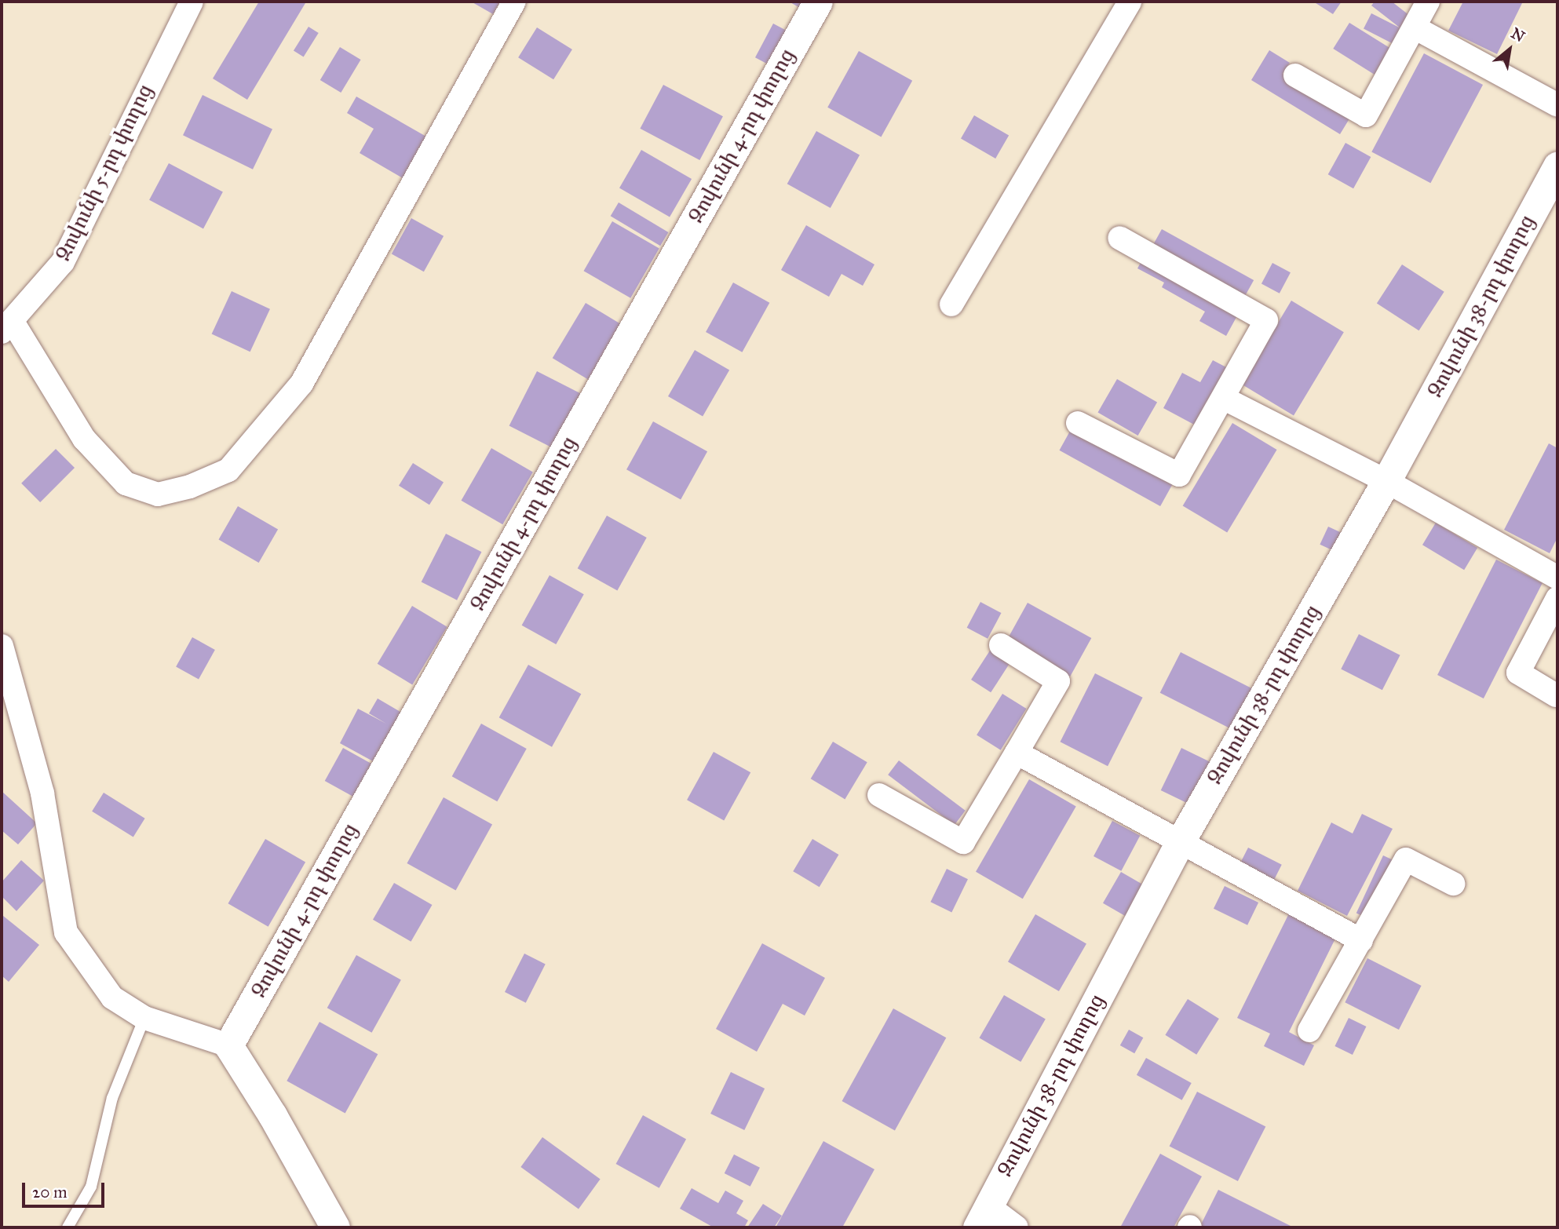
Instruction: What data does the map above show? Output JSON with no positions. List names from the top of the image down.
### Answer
{
  "streets": {
    "street": ["Զովունի 4-րդ փողոց", "Զովունի 5-րդ փողոց", "Զովունի 38-րդ փողոց"]
  },
  "scale_bar": "20 m",
  "north": "top right"
}
